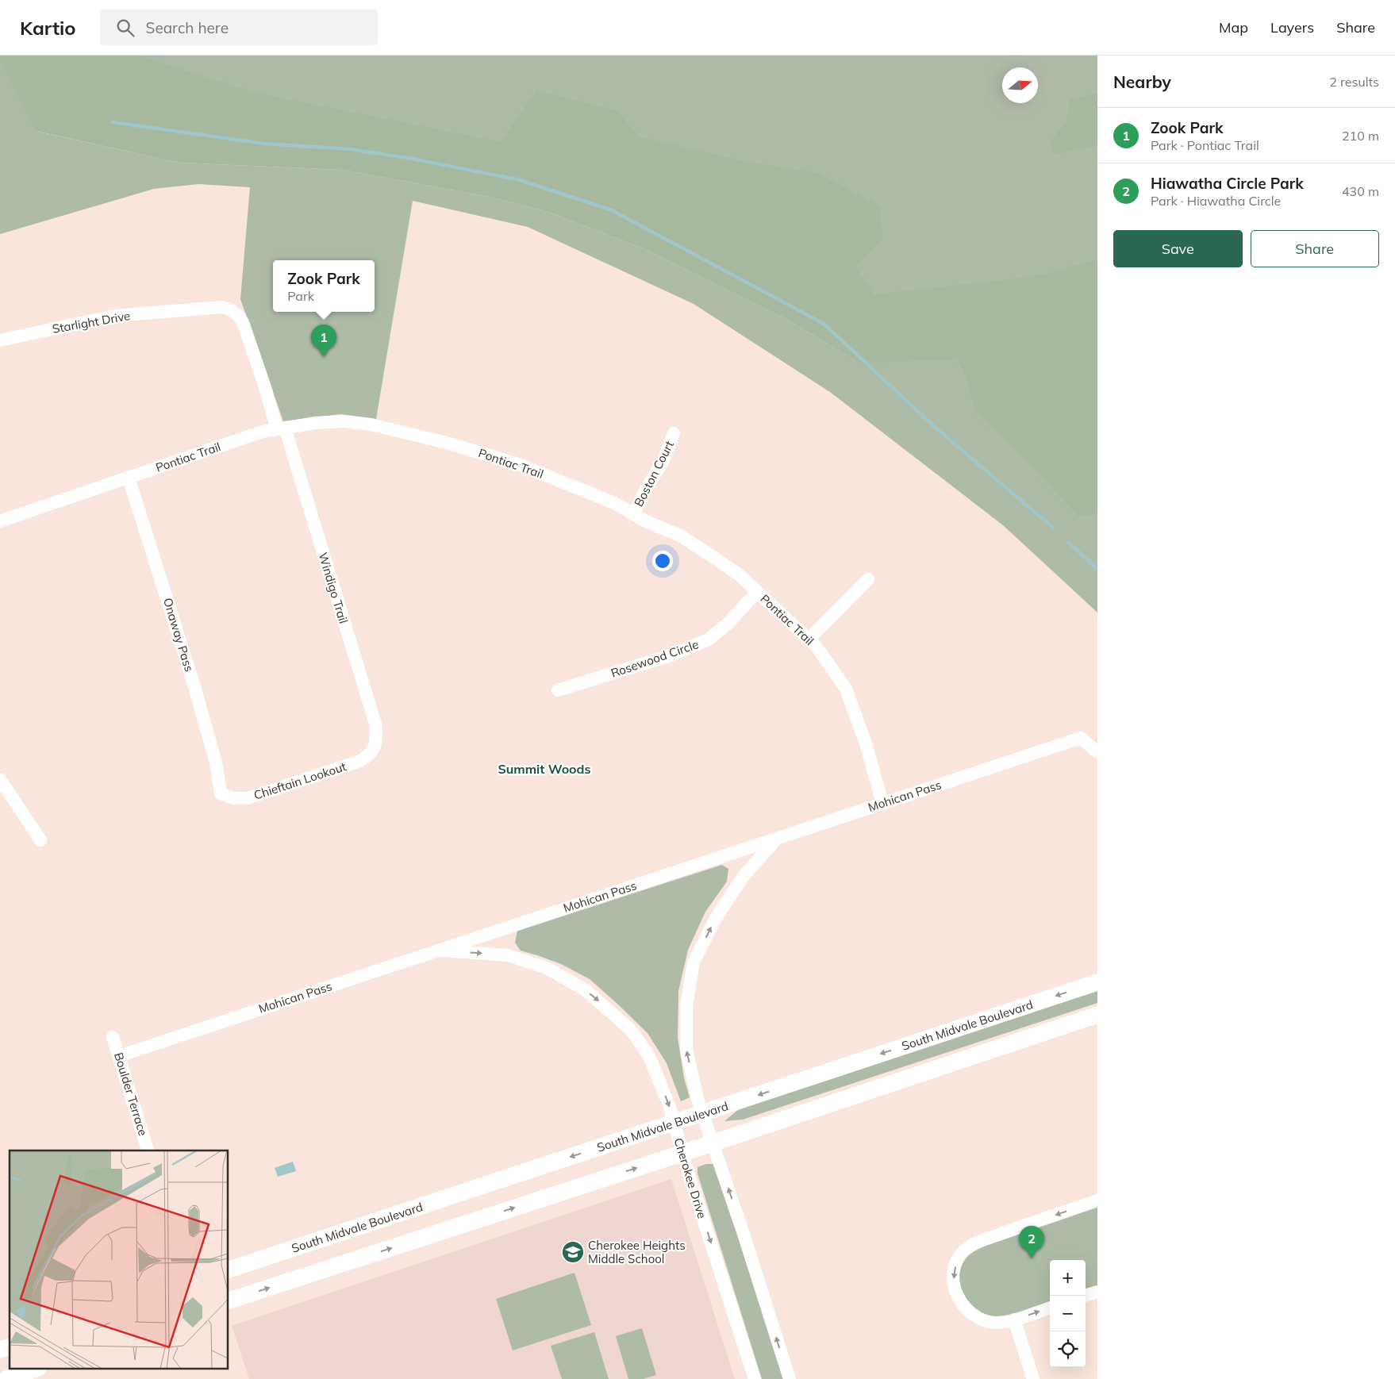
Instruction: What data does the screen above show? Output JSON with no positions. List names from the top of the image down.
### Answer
{
  "streets": {
    "main road": ["South Midvale Boulevard"],
    "street": [
      "Starlight Drive",
      "Pontiac Trail",
      "Boston Court",
      "Windigo Trail",
      "Onaway Pass",
      "Rosewood Circle",
      "Chieftain Lookout",
      "Mohican Pass",
      "Boulder Terrace",
      "Cherokee Drive"
    ]
  },
  "crossings": [
    ["Starlight Drive", "Windigo Trail"],
    ["Pontiac Trail", "Boston Court"],
    ["Pontiac Trail", "Windigo Trail"],
    ["Pontiac Trail", "Onaway Pass"],
    ["Pontiac Trail", "Rosewood Circle"],
    ["Pontiac Trail", "Mohican Pass"],
    ["Windigo Trail", "Chieftain Lookout"],
    ["Onaway Pass", "Chieftain Lookout"],
    ["Mohican Pass", "Boulder Terrace"],
    ["Mohican Pass", "Cherokee Drive"],
    ["South Midvale Boulevard", "Cherokee Drive"]
  ],
  "districts": ["Summit Woods"],
  "places": {
    "school or university": ["Cherokee Heights Middle School"]
  },
  "north": "right",
  "page": {
    "header": "Kartio",
    "search": "Search here",
    "nav": ["Map", "Layers", "Share"],
    "heading": ["Nearby", "2 results"],
    "list": [
      {
        "mark": "1",
        "name": "Zook Park",
        "note": "Park · Pontiac Trail",
        "value": "210 m"
      },
      {
        "mark": "2",
        "name": "Hiawatha Circle Park",
        "note": "Park · Hiawatha Circle",
        "value": "430 m"
      }
    ],
    "buttons": ["Save", "Share"],
    "popup": ["Zook Park", "Park"],
    "pins": ["1", "2"],
    "map_buttons": ["+", "−"]
  }
}
